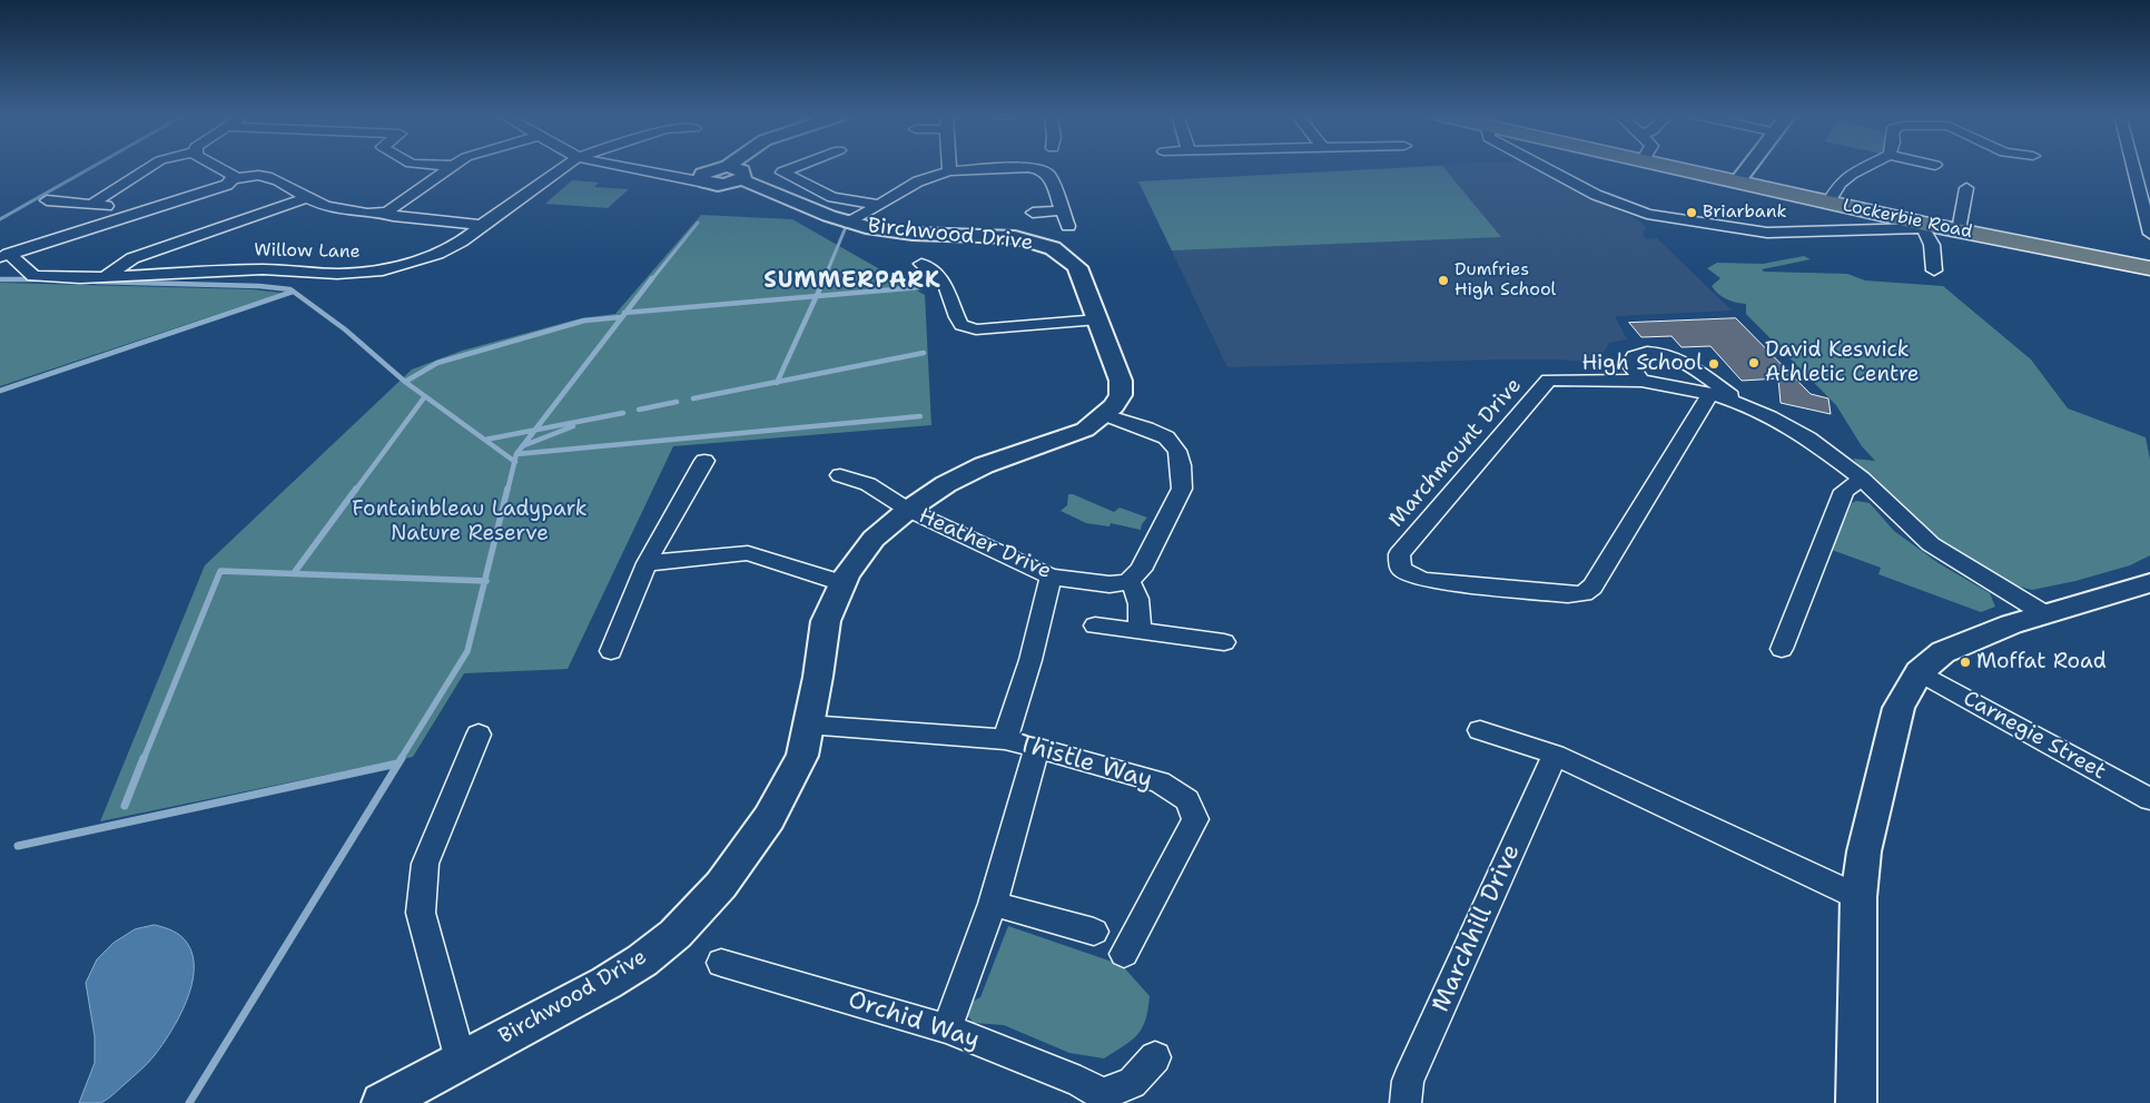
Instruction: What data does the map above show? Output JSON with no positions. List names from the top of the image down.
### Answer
{
  "streets": {
    "main road": ["Lockerbie Road"],
    "street": [
      "Birchwood Drive",
      "Willow Lane",
      "Marchmount Drive",
      "Heather Drive",
      "Carnegie Street",
      "Thistle Way",
      "Marchhill Drive",
      "Orchid Way"
    ]
  },
  "crossings": [
    ["Birchwood Drive", "Heather Drive"],
    ["Birchwood Drive", "Thistle Way"]
  ],
  "districts": ["SUMMERPARK"],
  "parks": ["Fontainbleau Ladypark Nature Reserve"],
  "places": [
    "Briarbank",
    "Dumfries High School",
    "David Keswick Athletic Centre",
    "High School",
    "Moffat Road"
  ]
}
